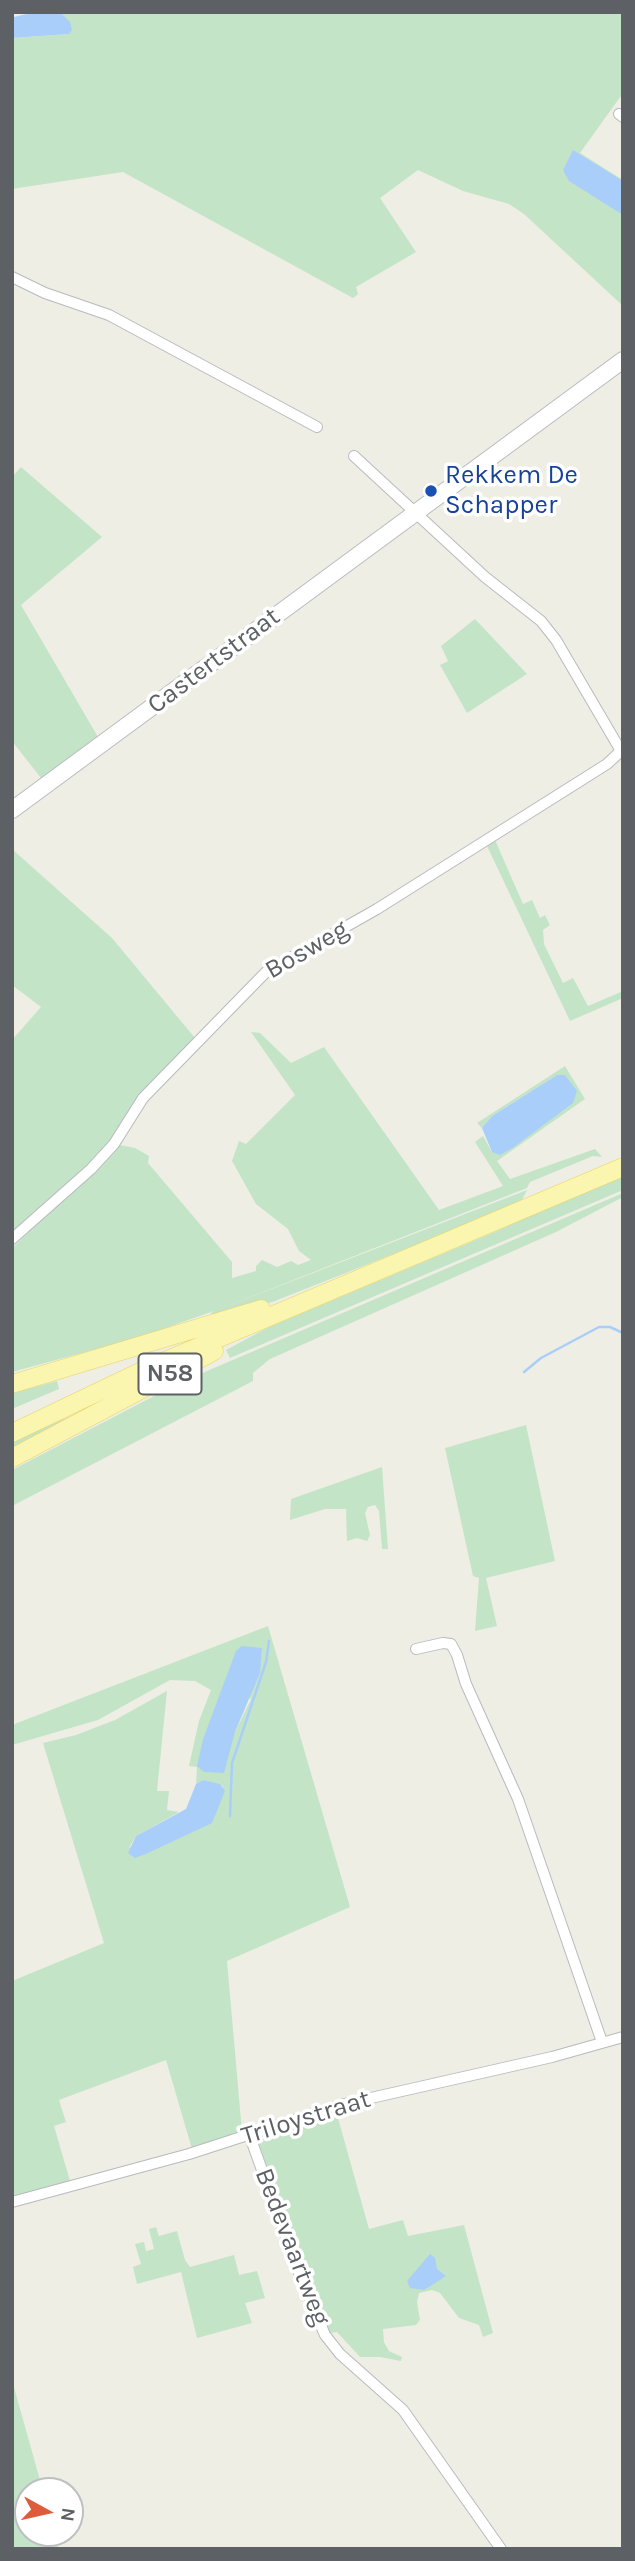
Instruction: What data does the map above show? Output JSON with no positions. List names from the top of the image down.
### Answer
{
  "streets": {
    "main road": ["Castertstraat", "N58"],
    "street": ["Bosweg", "Triloystraat", "Bedevaartweg"]
  },
  "crossings": [
    ["Triloystraat", "Bedevaartweg"]
  ],
  "places": ["Rekkem De Schapper"],
  "north": "right"
}
